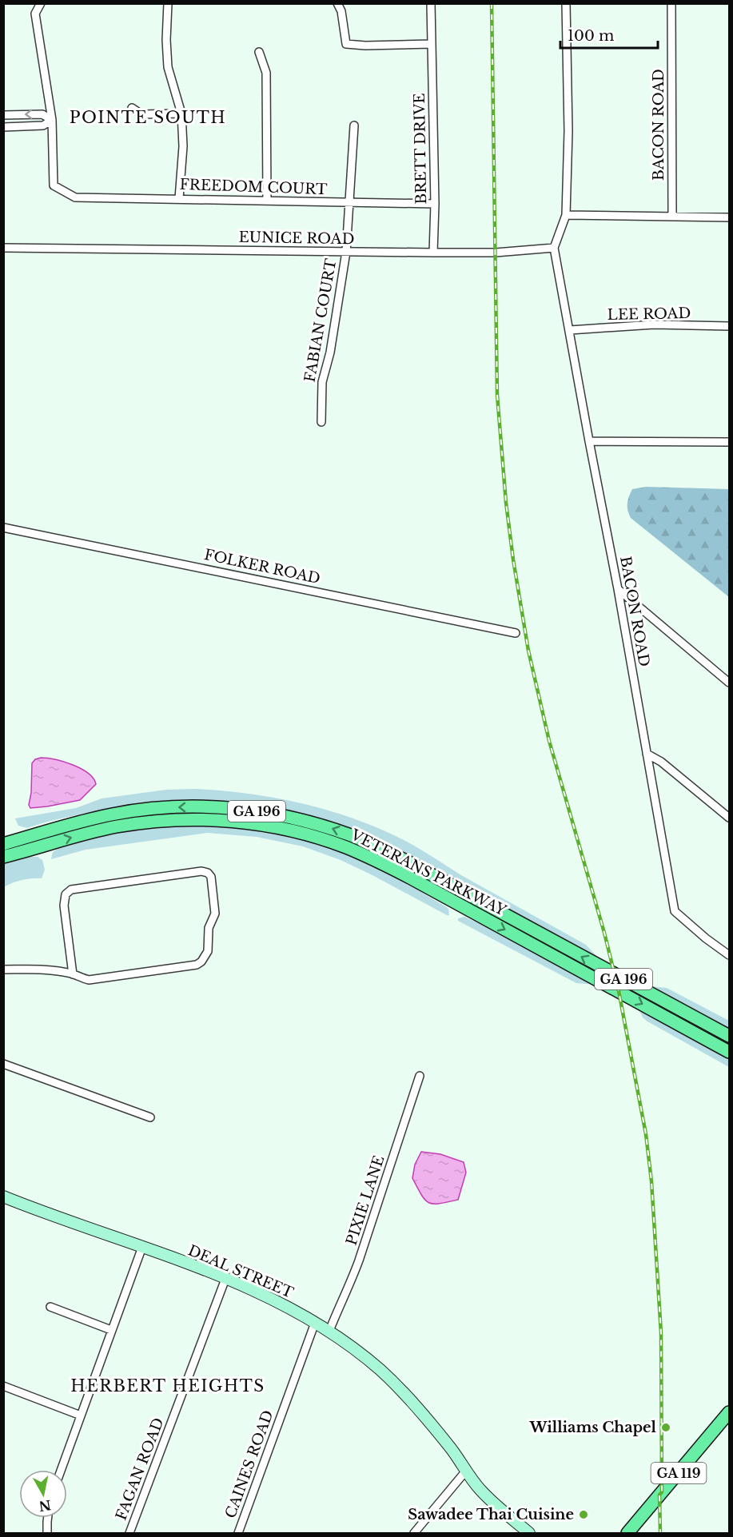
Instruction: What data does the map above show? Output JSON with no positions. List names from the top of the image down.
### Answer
{
  "streets": {
    "main road": ["GA 196", "VETERANS PARKWAY", "GA 119"],
    "street": [
      "BACON ROAD",
      "BRETT DRIVE",
      "FREEDOM COURT",
      "EUNICE ROAD",
      "LEE ROAD",
      "FABIAN COURT",
      "FOLKER ROAD",
      "PIXIE LANE",
      "DEAL STREET",
      "CAINES ROAD",
      "FAGAN ROAD"
    ]
  },
  "crossings": [
    ["BACON ROAD", "EUNICE ROAD"],
    ["BACON ROAD", "LEE ROAD"],
    ["BRETT DRIVE", "FREEDOM COURT"],
    ["BRETT DRIVE", "EUNICE ROAD"],
    ["FREEDOM COURT", "FABIAN COURT"],
    ["EUNICE ROAD", "FABIAN COURT"],
    ["PIXIE LANE", "DEAL STREET"],
    ["DEAL STREET", "CAINES ROAD"],
    ["DEAL STREET", "FAGAN ROAD"]
  ],
  "districts": ["POINTE SOUTH", "HERBERT HEIGHTS"],
  "places": ["Williams Chapel", "Sawadee Thai Cuisine"],
  "scale_bar": "100 m",
  "north": "bottom"
}
